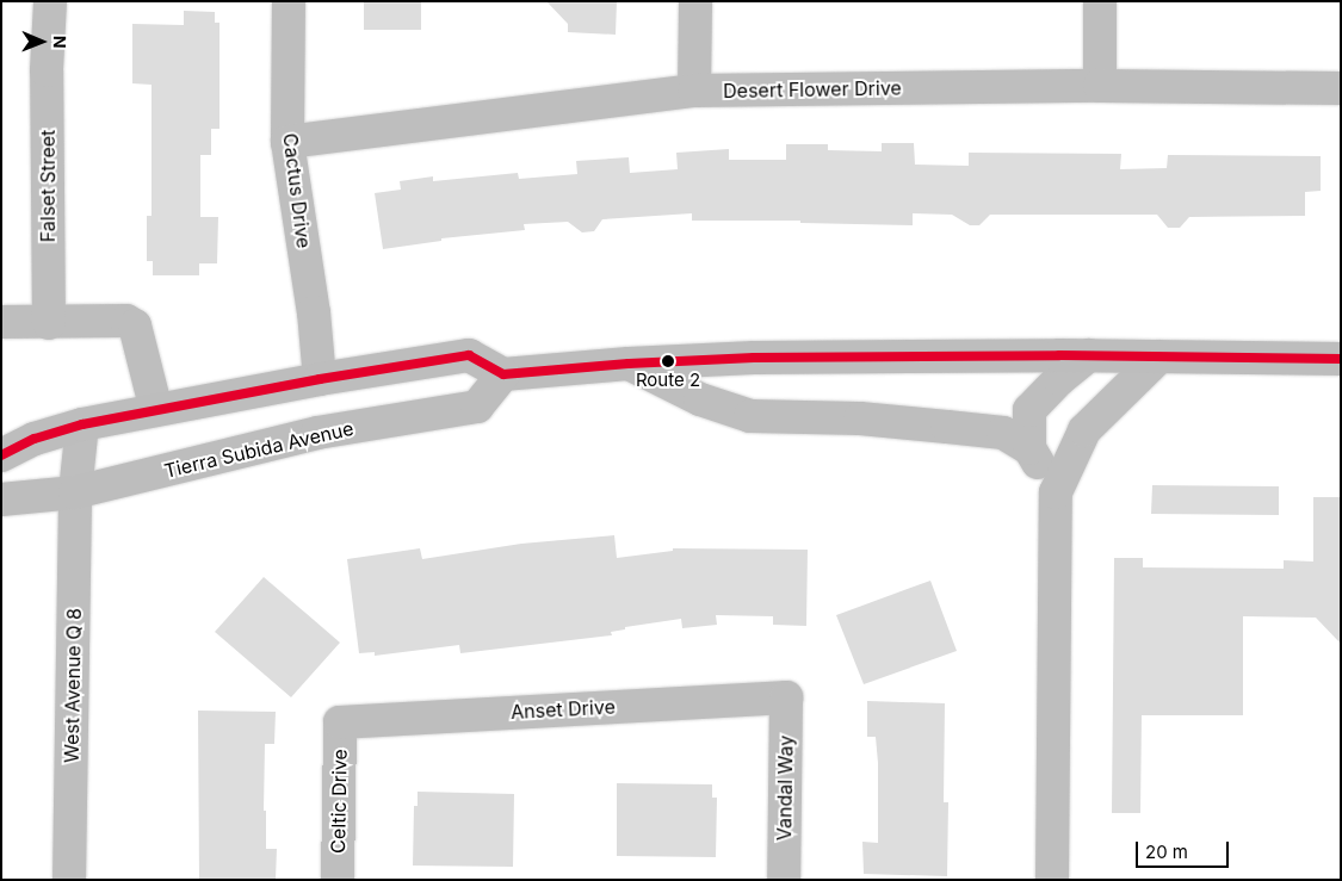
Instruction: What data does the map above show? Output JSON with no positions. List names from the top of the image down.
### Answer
{
  "streets": {
    "main road": ["Tierra Subida Avenue"],
    "street": [
      "Desert Flower Drive",
      "Falset Street",
      "Cactus Drive",
      "West Avenue Q 8",
      "Anset Drive",
      "Vandal Way",
      "Celtic Drive"
    ]
  },
  "crossings": [
    ["Desert Flower Drive", "Cactus Drive"],
    ["Tierra Subida Avenue", "West Avenue Q 8"],
    ["Anset Drive", "Vandal Way"],
    ["Anset Drive", "Celtic Drive"]
  ],
  "places": ["Route 2"],
  "lines": ["transit line 20"],
  "scale_bar": "20 m",
  "north": "right"
}
